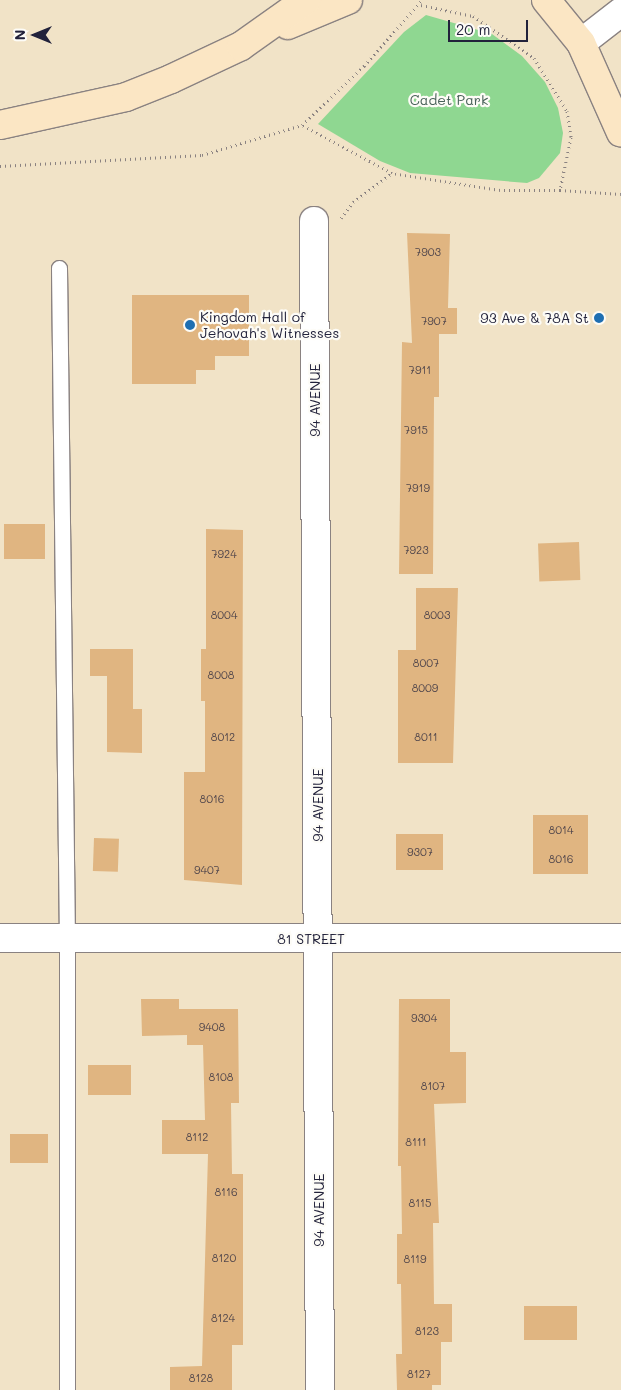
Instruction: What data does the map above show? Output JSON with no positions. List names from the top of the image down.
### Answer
{
  "streets": {
    "street": ["94 AVENUE", "81 STREET"]
  },
  "crossings": [
    ["94 AVENUE", "81 STREET"]
  ],
  "parks": ["Cadet Park"],
  "places": ["93 Ave & 78A St", "Kingdom Hall of Jehovah's Witnesses"],
  "house_numbers": [
    "7903",
    "7907",
    "7911",
    "7915",
    "7919",
    "7923",
    "7924",
    "8004",
    "8003",
    "8007",
    "8008",
    "8009",
    "8012",
    "8011",
    "8016",
    "8014",
    "9307",
    "8016",
    "9407",
    "9304",
    "9408",
    "8108",
    "8107",
    "8112",
    "8111",
    "8116",
    "8115",
    "8120",
    "8119",
    "8124",
    "8123",
    "8127",
    "8128"
  ],
  "scale_bar": "20 m",
  "north": "left"
}
